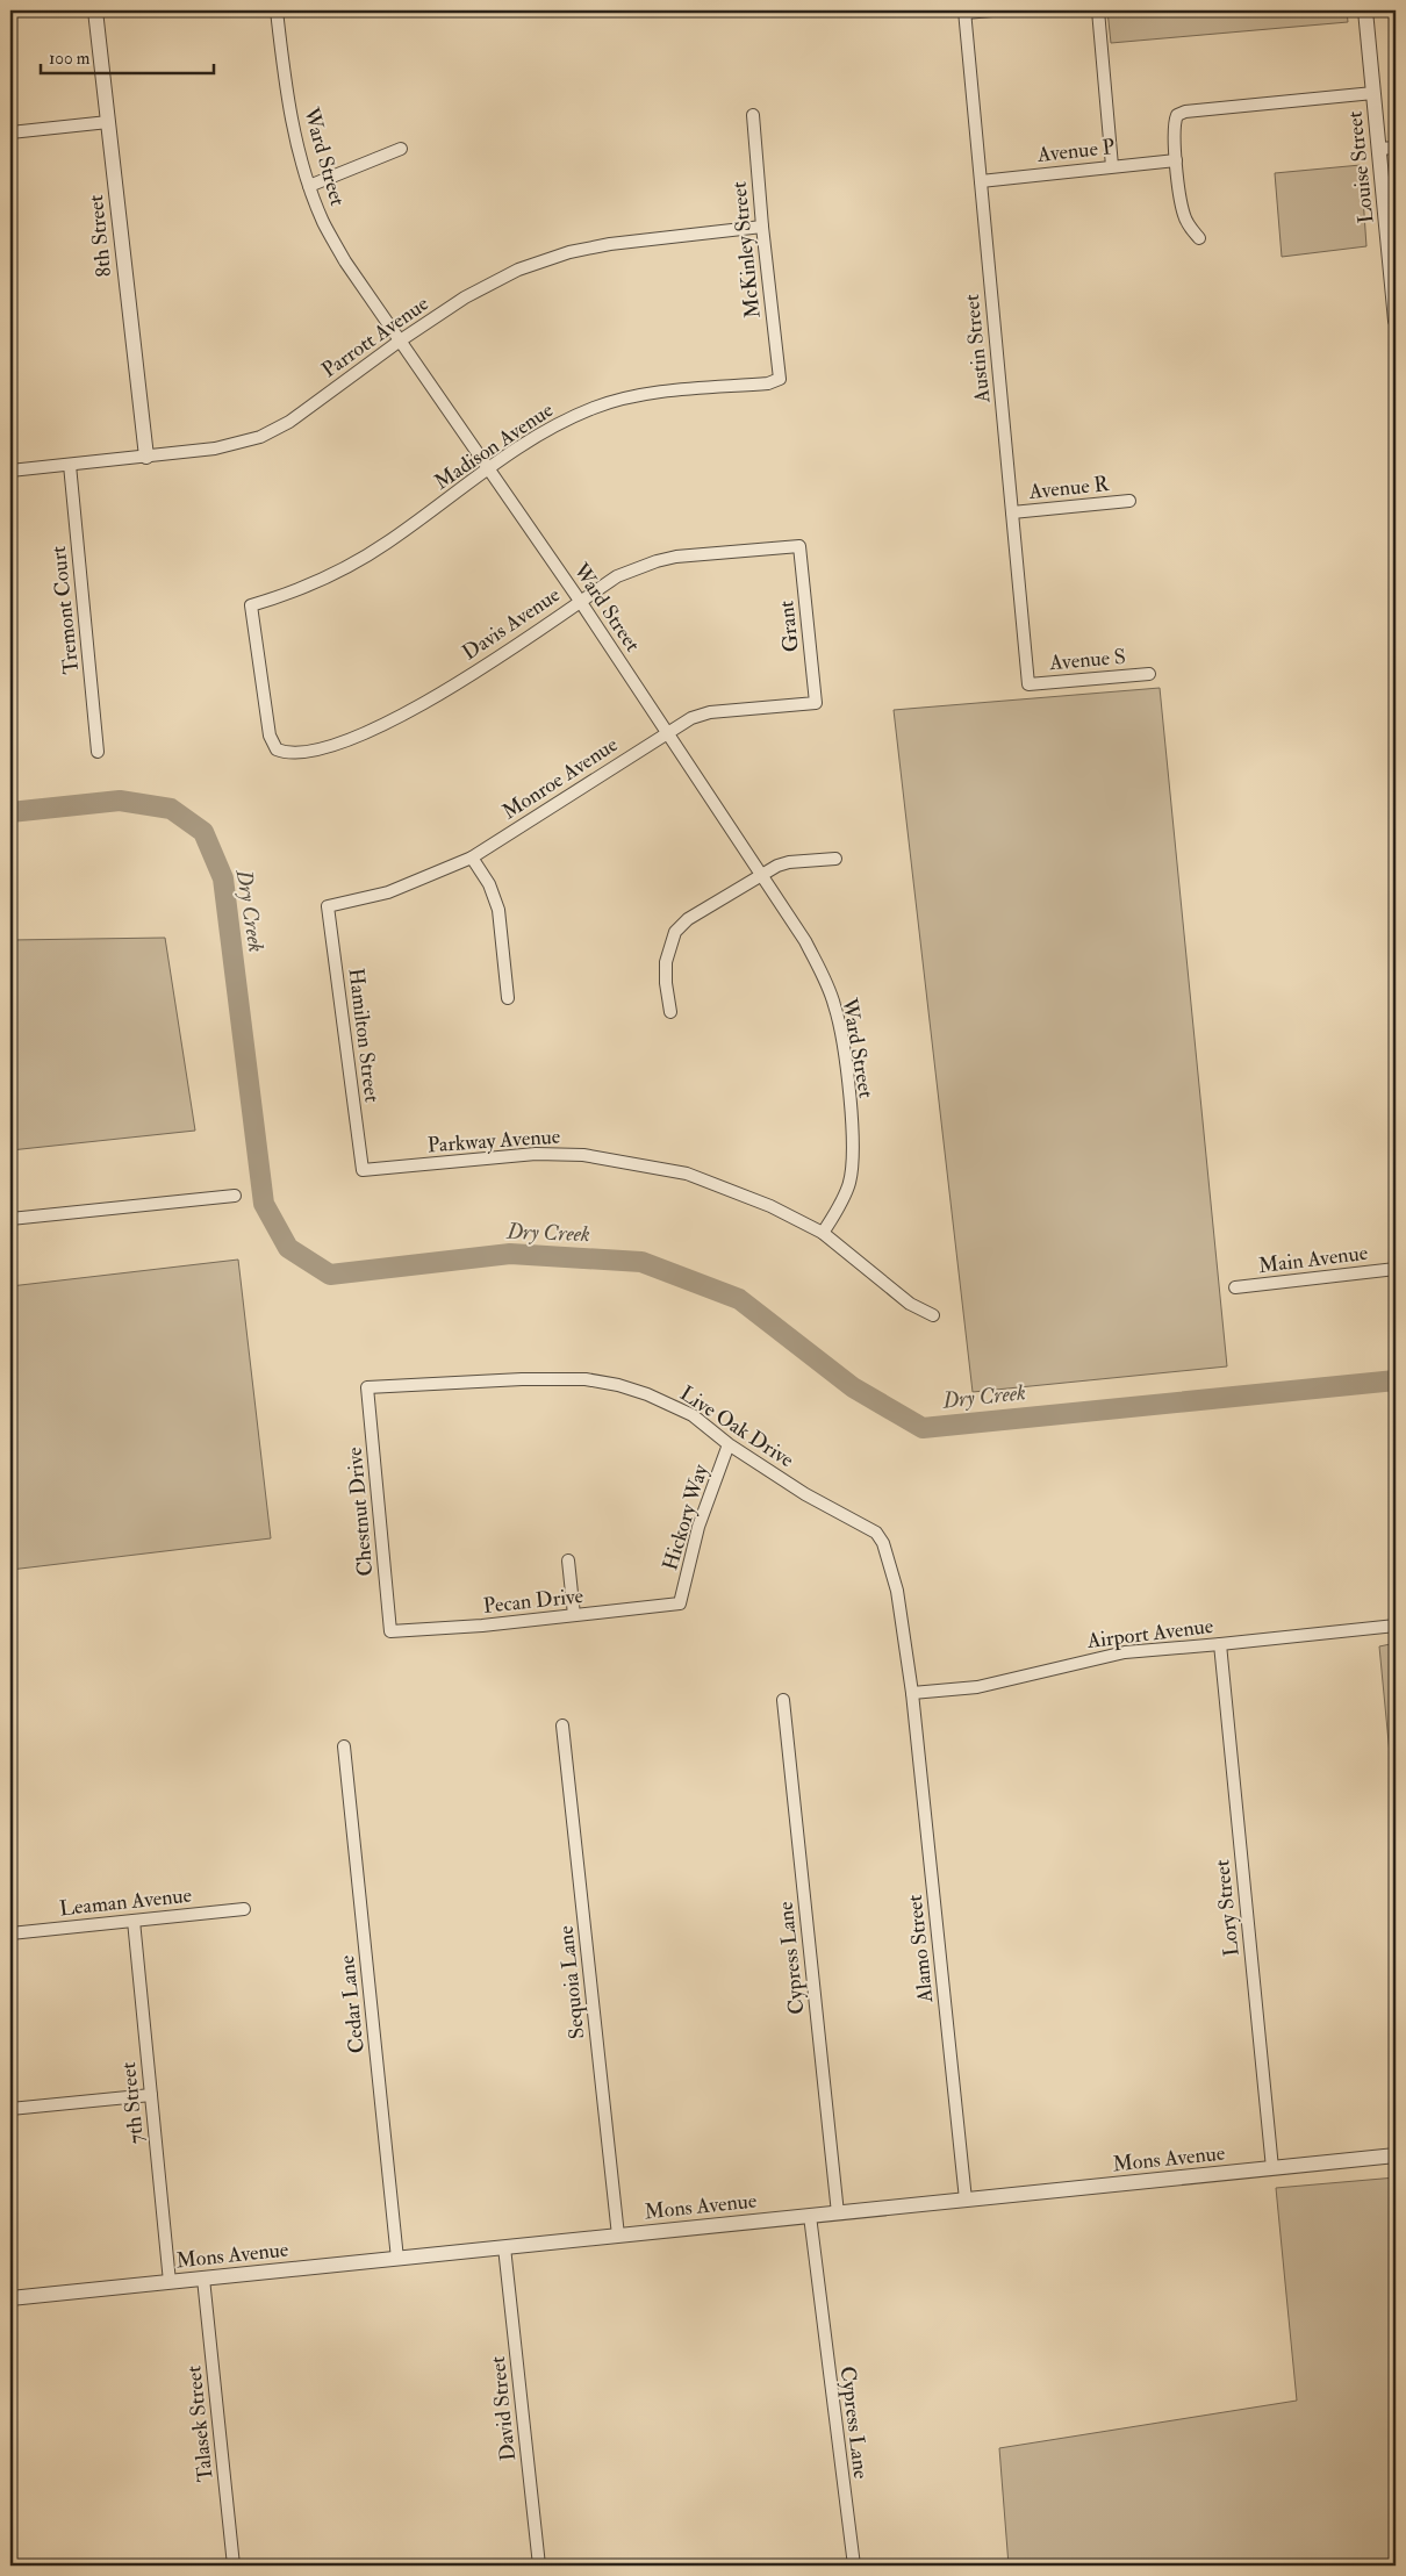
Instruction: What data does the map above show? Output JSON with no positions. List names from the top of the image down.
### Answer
{
  "streets": {
    "street": [
      "Avenue P",
      "Ward Street",
      "Louise Street",
      "8th Street",
      "McKinley Street",
      "Parrott Avenue",
      "Austin Street",
      "Madison Avenue",
      "Avenue R",
      "Tremont Court",
      "Davis Avenue",
      "Grant",
      "Avenue S",
      "Monroe Avenue",
      "Hamilton Street",
      "Parkway Avenue",
      "Main Avenue",
      "Live Oak Drive",
      "Chestnut Drive",
      "Hickory Way",
      "Pecan Drive",
      "Airport Avenue",
      "Leaman Avenue",
      "Lory Street",
      "Alamo Street",
      "Cypress Lane",
      "Sequoia Lane",
      "Cedar Lane",
      "7th Street",
      "Mons Avenue",
      "David Street",
      "Talasek Street"
    ]
  },
  "crossings": [
    ["Avenue P", "Austin Street"],
    ["Ward Street", "Parrott Avenue"],
    ["Ward Street", "Madison Avenue"],
    ["Ward Street", "Davis Avenue"],
    ["Ward Street", "Monroe Avenue"],
    ["Ward Street", "Parkway Avenue"],
    ["8th Street", "Parrott Avenue"],
    ["McKinley Street", "Parrott Avenue"],
    ["McKinley Street", "Madison Avenue"],
    ["Parrott Avenue", "Tremont Court"],
    ["Austin Street", "Avenue R"],
    ["Austin Street", "Avenue S"],
    ["Madison Avenue", "Davis Avenue"],
    ["Davis Avenue", "Grant"],
    ["Grant", "Monroe Avenue"],
    ["Monroe Avenue", "Hamilton Street"],
    ["Hamilton Street", "Parkway Avenue"],
    ["Live Oak Drive", "Chestnut Drive"],
    ["Live Oak Drive", "Hickory Way"],
    ["Live Oak Drive", "Airport Avenue"],
    ["Live Oak Drive", "Alamo Street"],
    ["Chestnut Drive", "Pecan Drive"],
    ["Hickory Way", "Pecan Drive"],
    ["Airport Avenue", "Lory Street"],
    ["Airport Avenue", "Alamo Street"],
    ["Leaman Avenue", "7th Street"],
    ["Lory Street", "Mons Avenue"],
    ["Alamo Street", "Mons Avenue"],
    ["Cypress Lane", "Mons Avenue"],
    ["Sequoia Lane", "Mons Avenue"],
    ["Cedar Lane", "Mons Avenue"],
    ["7th Street", "Mons Avenue"],
    ["Mons Avenue", "David Street"],
    ["Mons Avenue", "Talasek Street"]
  ],
  "water": ["Dry Creek"],
  "scale_bar": "100 m"
}
